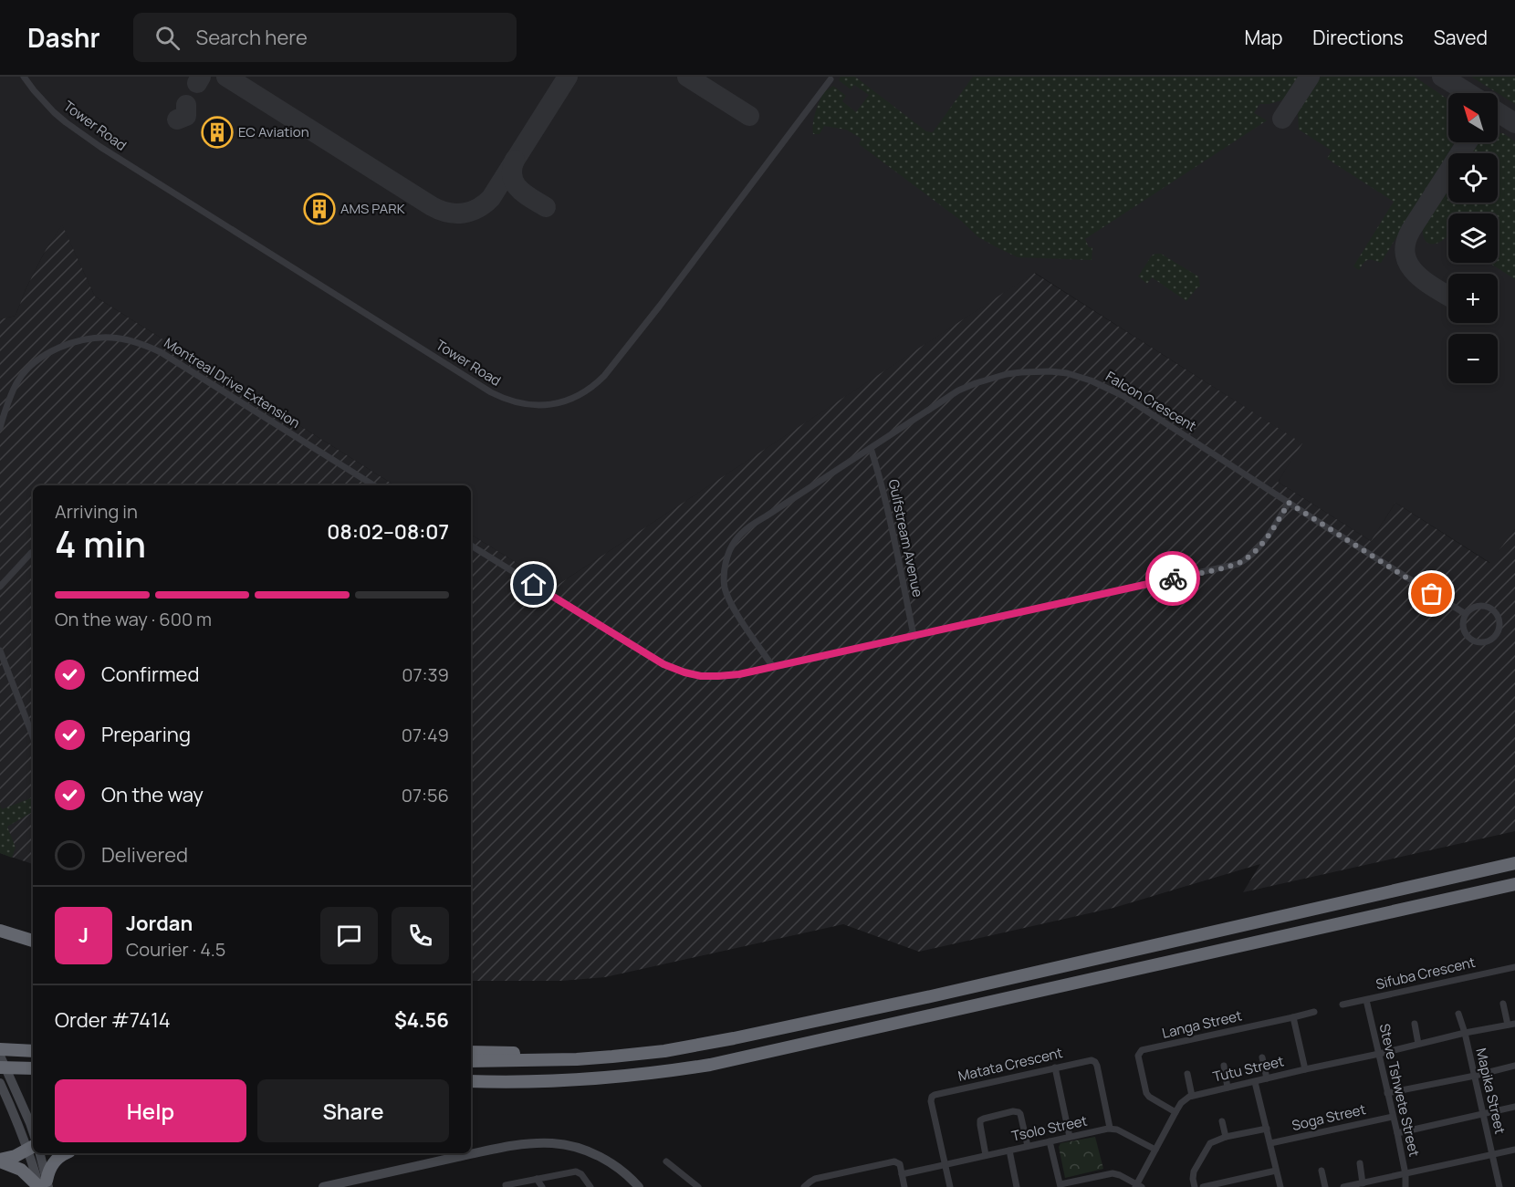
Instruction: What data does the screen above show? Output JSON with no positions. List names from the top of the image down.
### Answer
{
  "streets": {
    "street": [
      "Tower Road",
      "Montreal Drive Extension",
      "Falcon Crescent",
      "Gulfstream Avenue",
      "Sifuba Crescent",
      "Langa Street",
      "Matata Crescent",
      "Tutu Street",
      "Steve Tshwete Street",
      "Mapika Street",
      "Soga Street",
      "Tsolo Street"
    ]
  },
  "crossings": [
    ["Falcon Crescent", "Gulfstream Avenue"],
    ["Sifuba Crescent", "Steve Tshwete Street"],
    ["Matata Crescent", "Tsolo Street"],
    ["Tutu Street", "Steve Tshwete Street"],
    ["Tutu Street", "Mapika Street"],
    ["Steve Tshwete Street", "Soga Street"]
  ],
  "places": {
    "building": ["EC Aviation", "AMS PARK"]
  },
  "north": "top left",
  "page": {
    "header": "Dashr",
    "search": "Search here",
    "nav": ["Map", "Directions", "Saved"],
    "map_buttons": ["+", "−"],
    "heading": ["4 min", "Arriving in", "08:02–08:07"],
    "panel": [
      "Jordan",
      "Courier · 4.5",
      "Order #7414",
      "$4.56"
    ],
    "bar": "On the way · 600 m",
    "list": [
      ["Confirmed", "07:39"],
      ["Preparing", "07:49"],
      ["On the way", "07:56"],
      "Delivered"
    ],
    "round": "J",
    "buttons": ["Help", "Share"]
  }
}
